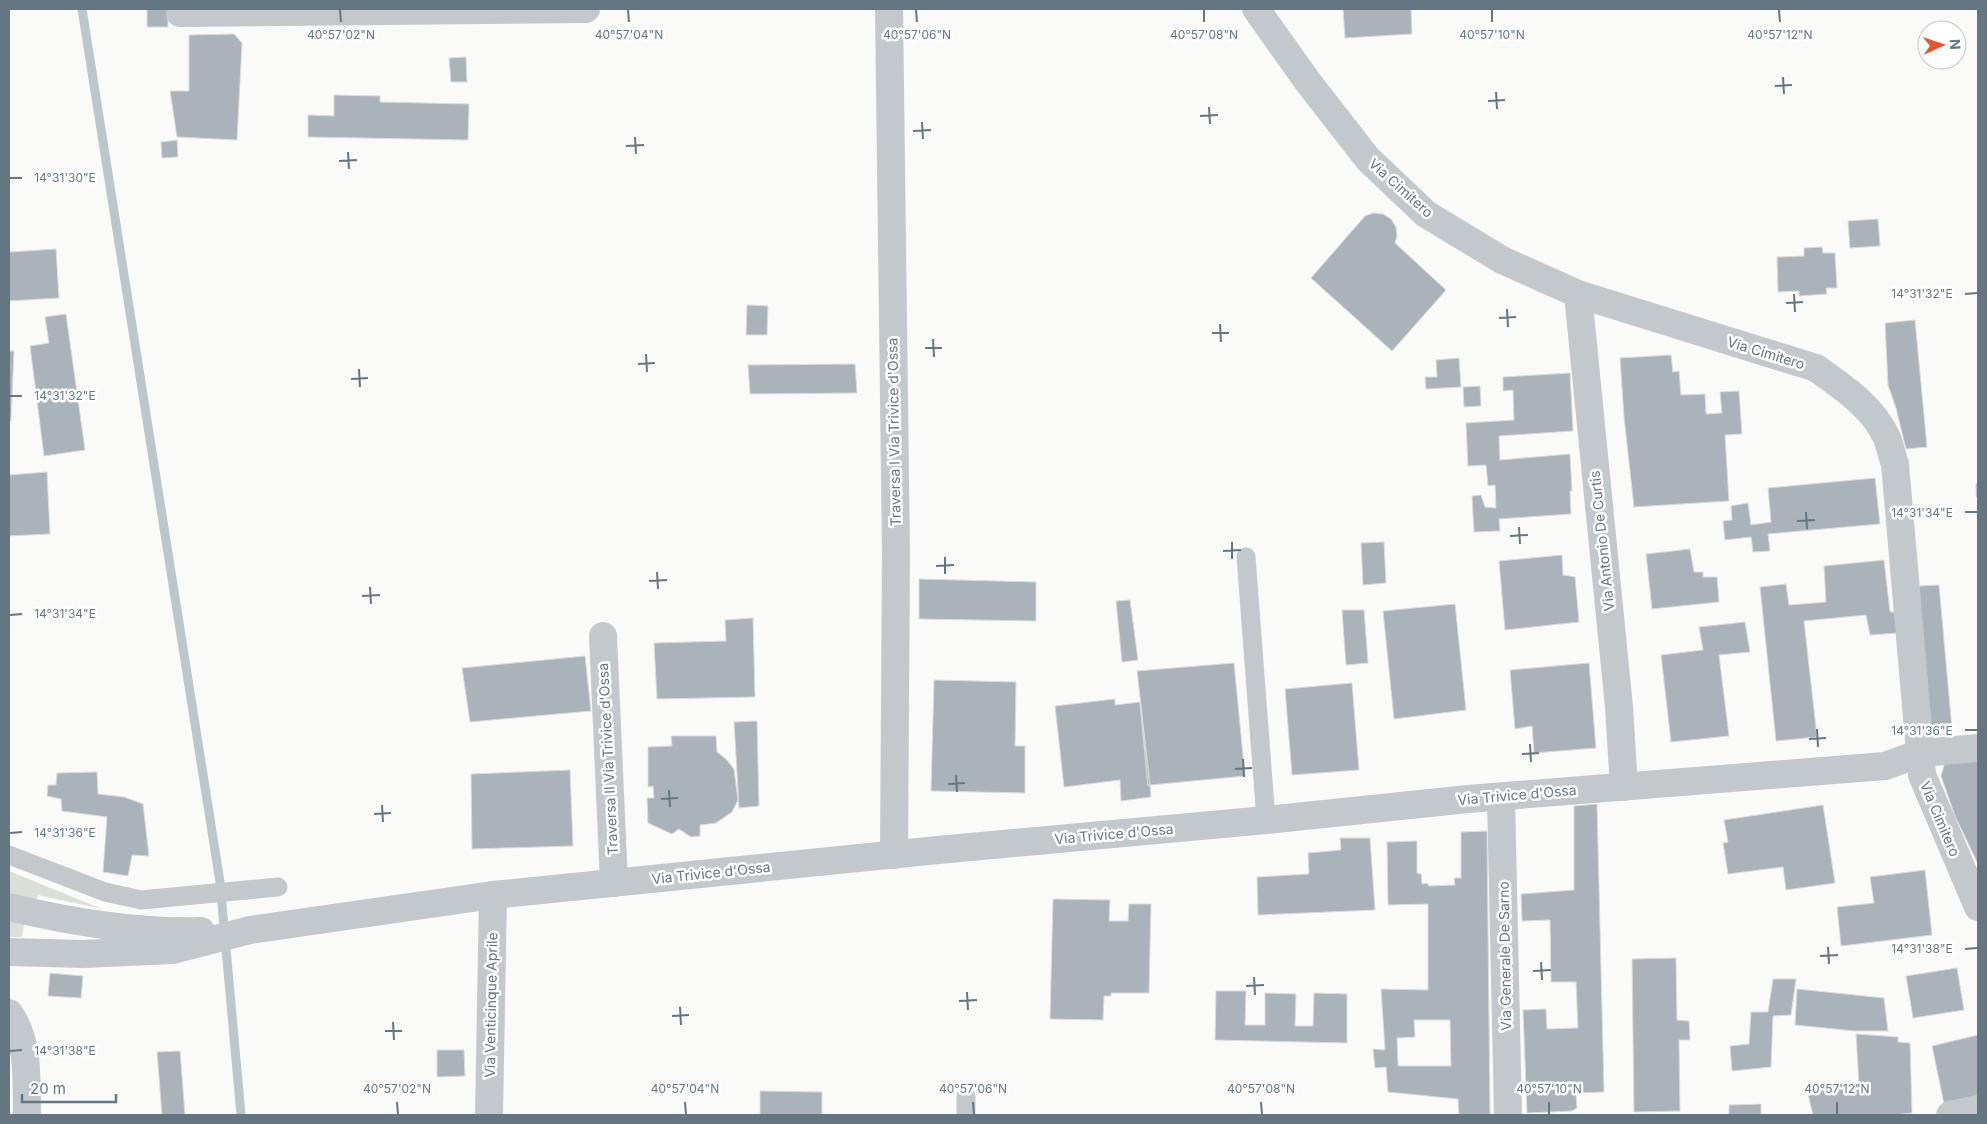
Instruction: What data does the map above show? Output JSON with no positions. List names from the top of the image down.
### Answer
{
  "streets": {
    "street": [
      "Via Cimitero",
      "Traversa I Via Trivice d'Ossa",
      "Via Antonio De Curtis",
      "Traversa II Via Trivice d'Ossa",
      "Via Trivice d'Ossa",
      "Via Generale De Sarno",
      "Via Venticinque Aprile"
    ]
  },
  "crossings": [
    ["Via Cimitero", "Via Antonio De Curtis"],
    ["Via Cimitero", "Via Trivice d'Ossa"],
    ["Traversa I Via Trivice d'Ossa", "Via Trivice d'Ossa"],
    ["Via Antonio De Curtis", "Via Trivice d'Ossa"],
    ["Traversa II Via Trivice d'Ossa", "Via Trivice d'Ossa"],
    ["Via Trivice d'Ossa", "Via Generale De Sarno"],
    ["Via Trivice d'Ossa", "Via Venticinque Aprile"]
  ],
  "scale_bar": "20 m",
  "north": "right",
  "coordinates": [
    "40°57'02\"N",
    "40°57'04\"N",
    "40°57'06\"N",
    "40°57'08\"N",
    "40°57'10\"N",
    "40°57'12\"N",
    "14°31'30\"E",
    "14°31'32\"E",
    "14°31'34\"E",
    "14°31'36\"E",
    "14°31'38\"E"
  ]
}
